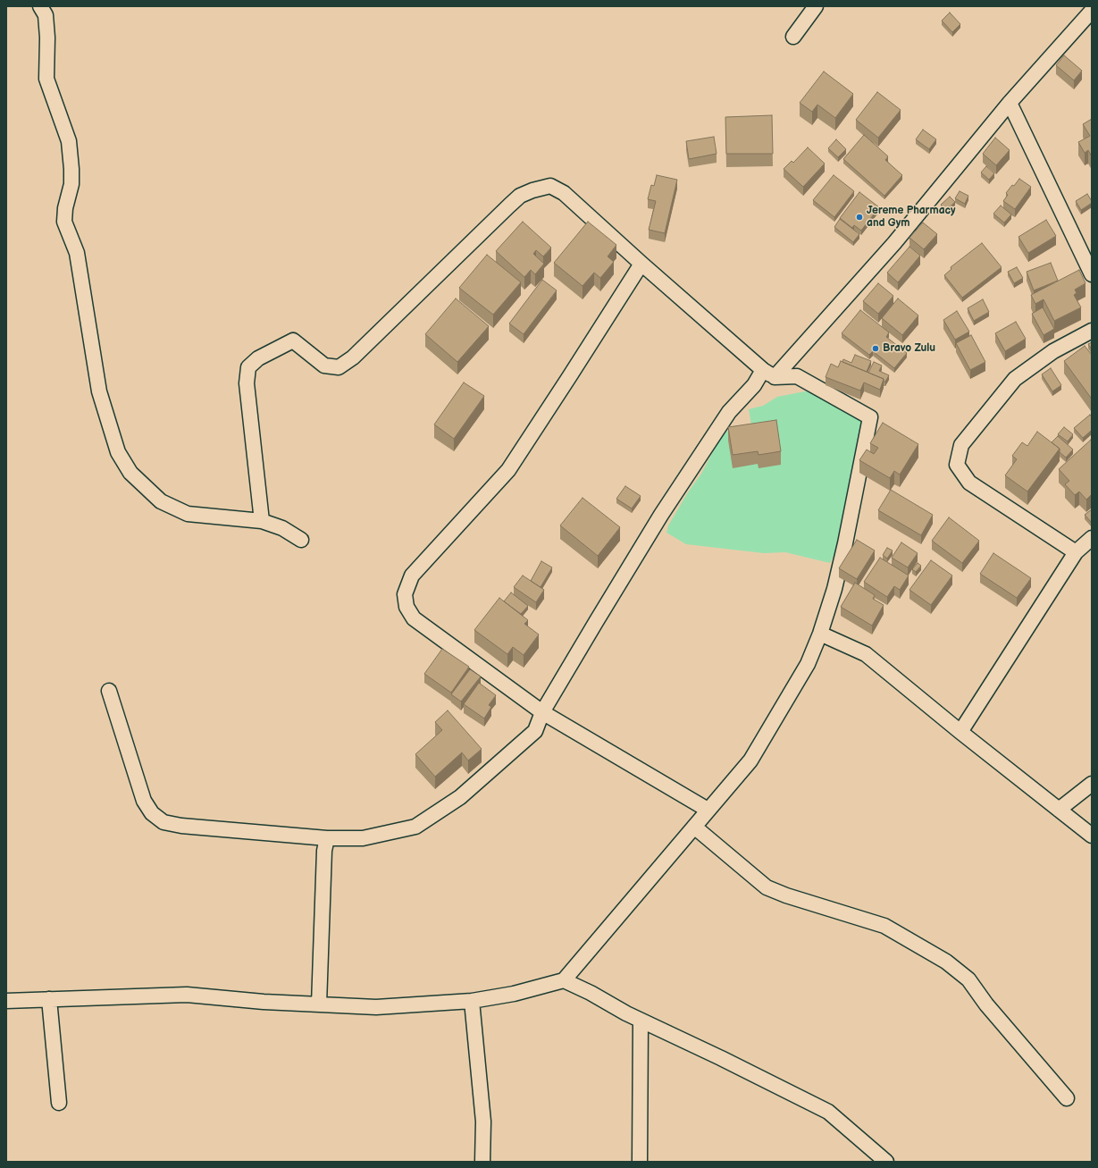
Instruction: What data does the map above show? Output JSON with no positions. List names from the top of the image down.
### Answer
{
  "places": ["Jereme Pharmacy and Gym", "Bravo Zulu"]
}
